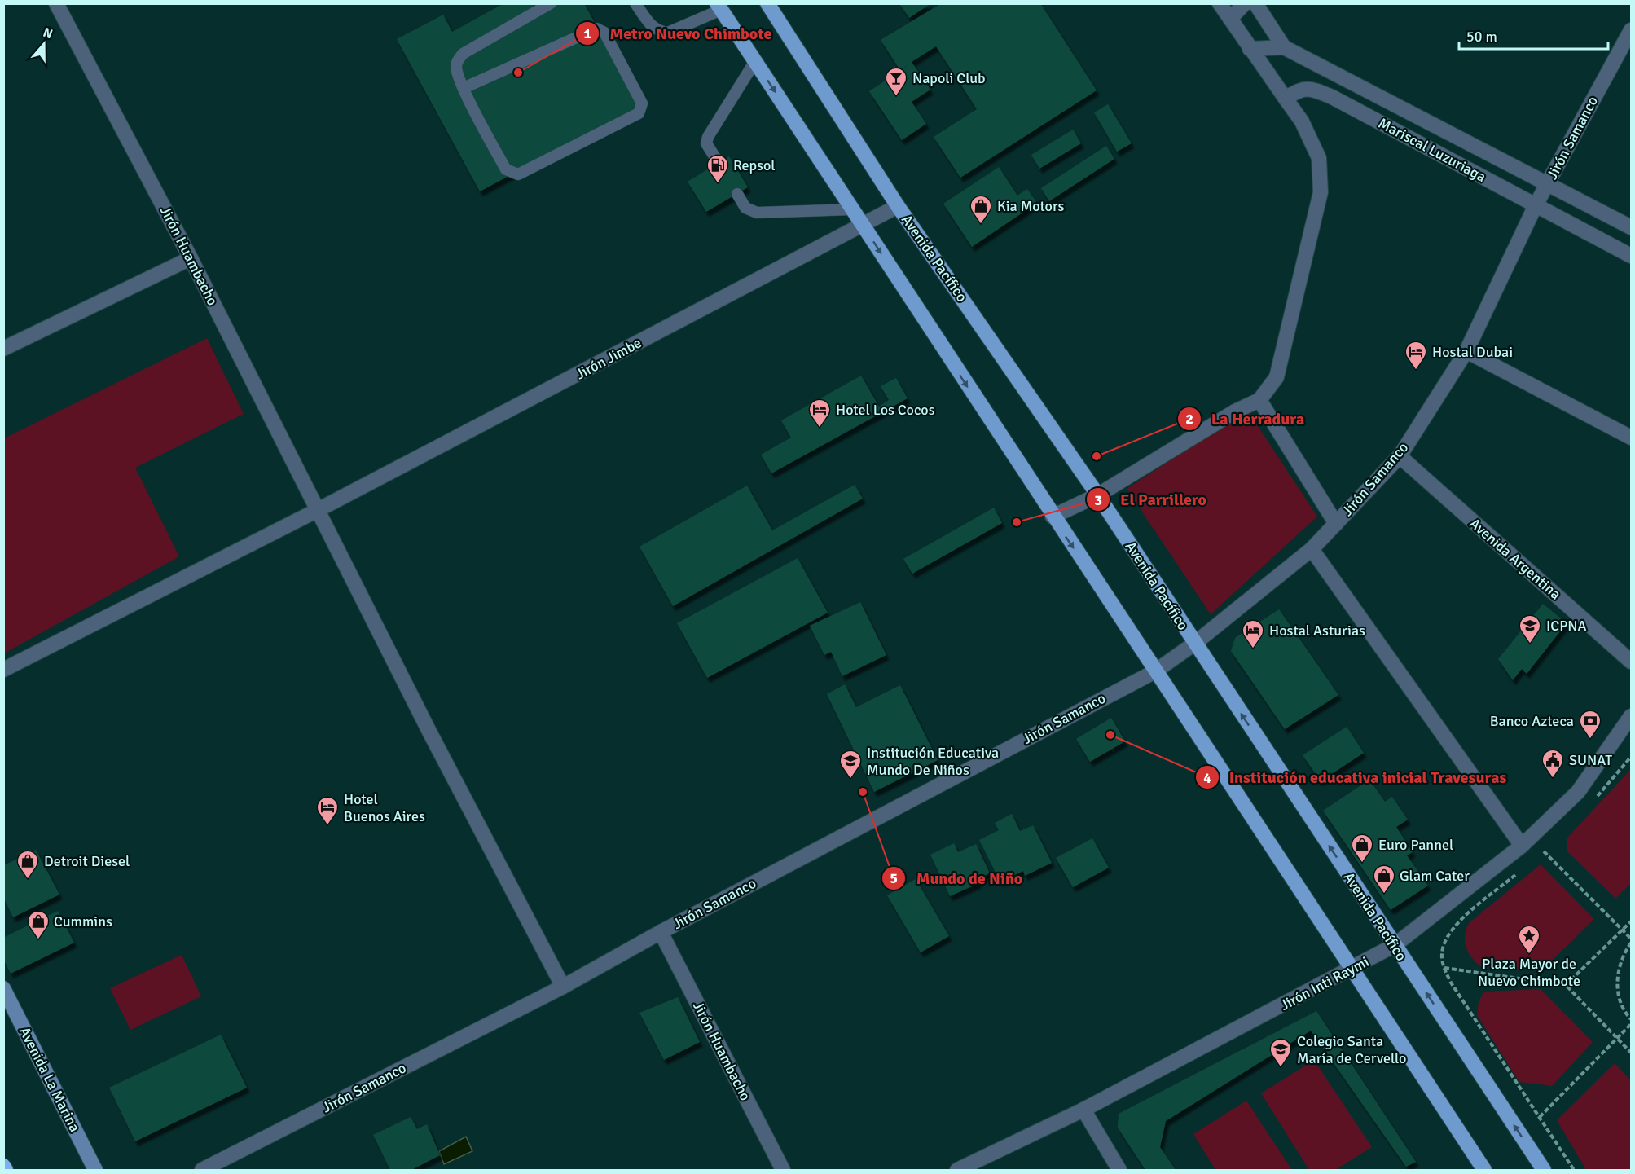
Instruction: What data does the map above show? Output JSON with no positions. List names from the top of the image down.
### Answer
{
  "streets": {
    "main road": ["Avenida Pacífico", "Avenida La Marina"],
    "street": [
      "Jirón Samanco",
      "Mariscal Luzuriaga",
      "Jirón Huambacho",
      "Jirón Jimbe",
      "Avenida Argentina",
      "Jirón Inti Raymi"
    ]
  },
  "crossings": [
    ["Jirón Samanco", "Mariscal Luzuriaga"],
    ["Jirón Samanco", "Jirón Huambacho"],
    ["Jirón Samanco", "Avenida Pacífico"],
    ["Jirón Samanco", "Avenida Argentina"],
    ["Jirón Huambacho", "Jirón Jimbe"],
    ["Avenida Pacífico", "Jirón Jimbe"],
    ["Avenida Pacífico", "Jirón Inti Raymi"]
  ],
  "places": {
    "other": [
      "Metro Nuevo Chimbote",
      "La Herradura",
      "El Parrillero",
      "Institución educativa inicial Travesuras",
      "Mundo de Niño"
    ],
    "bar": ["Napoli Club"],
    "fuel station": ["Repsol"],
    "shop": [
      "Kia Motors",
      "Euro Pannel",
      "Detroit Diesel",
      "Glam Cater",
      "Cummins"
    ],
    "hotel": [
      "Hostal Dubai",
      "Hotel Los Cocos",
      "Hostal Asturias",
      "Hotel Buenos Aires"
    ],
    "school or university": ["ICPNA", "Institución Educativa Mundo De Niños", "Colegio Santa María de Cervello"],
    "bank": ["Banco Azteca"],
    "public building": ["SUNAT"],
    "place": ["Plaza Mayor de Nuevo Chimbote"]
  },
  "scale_bar": "50 m",
  "north": "top"
}
